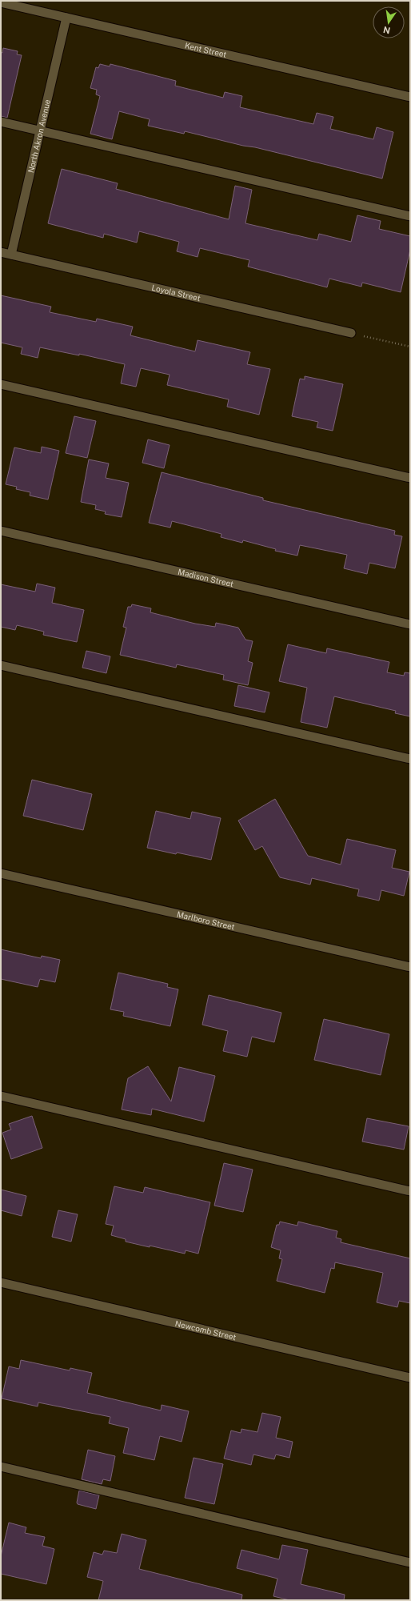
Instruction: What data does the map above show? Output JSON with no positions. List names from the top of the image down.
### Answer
{
  "streets": {
    "street": [
      "Kent Street",
      "North Akron Avenue",
      "Loyola Street",
      "Madison Street",
      "Marlboro Street",
      "Newcomb Street"
    ]
  },
  "crossings": [
    ["Kent Street", "North Akron Avenue"],
    ["North Akron Avenue", "Loyola Street"]
  ],
  "north": "bottom"
}
